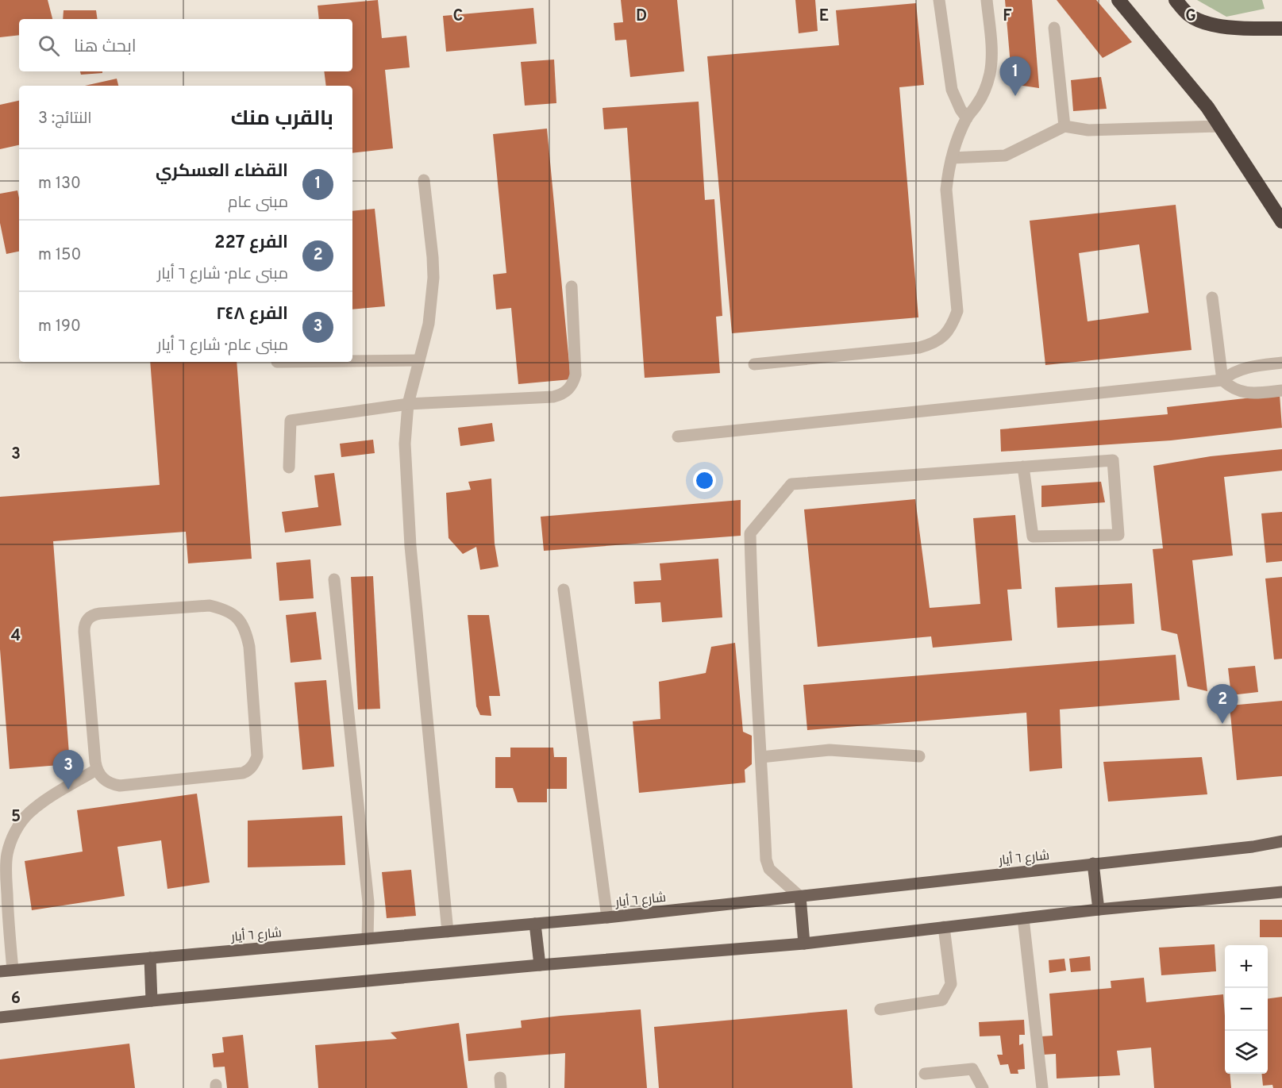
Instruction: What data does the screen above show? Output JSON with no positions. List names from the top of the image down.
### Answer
{
  "streets": {
    "main road": ["شارع ٦ أيار"]
  },
  "page": {
    "search": "ابحث هنا",
    "pins": ["1", "2", "3"],
    "heading": ["بالقرب منك", "النتائج: 3"],
    "list": [
      {
        "mark": "1",
        "name": "القضاء العسكري",
        "note": "مبنى عام",
        "value": "130 m"
      },
      {
        "mark": "2",
        "name": "الفرع 227",
        "note": "مبنى عام · شارع ٦ أيار",
        "value": "150 m"
      },
      {
        "mark": "3",
        "name": "الفرع ٢٤٨",
        "note": "مبنى عام · شارع ٦ أيار",
        "value": "190 m"
      }
    ],
    "map_buttons": ["+", "−"]
  },
  "grid": {
    "columns": [
      "C",
      "D",
      "E",
      "F",
      "G"
    ],
    "rows": [
      "3",
      "4",
      "5",
      "6"
    ]
  }
}
